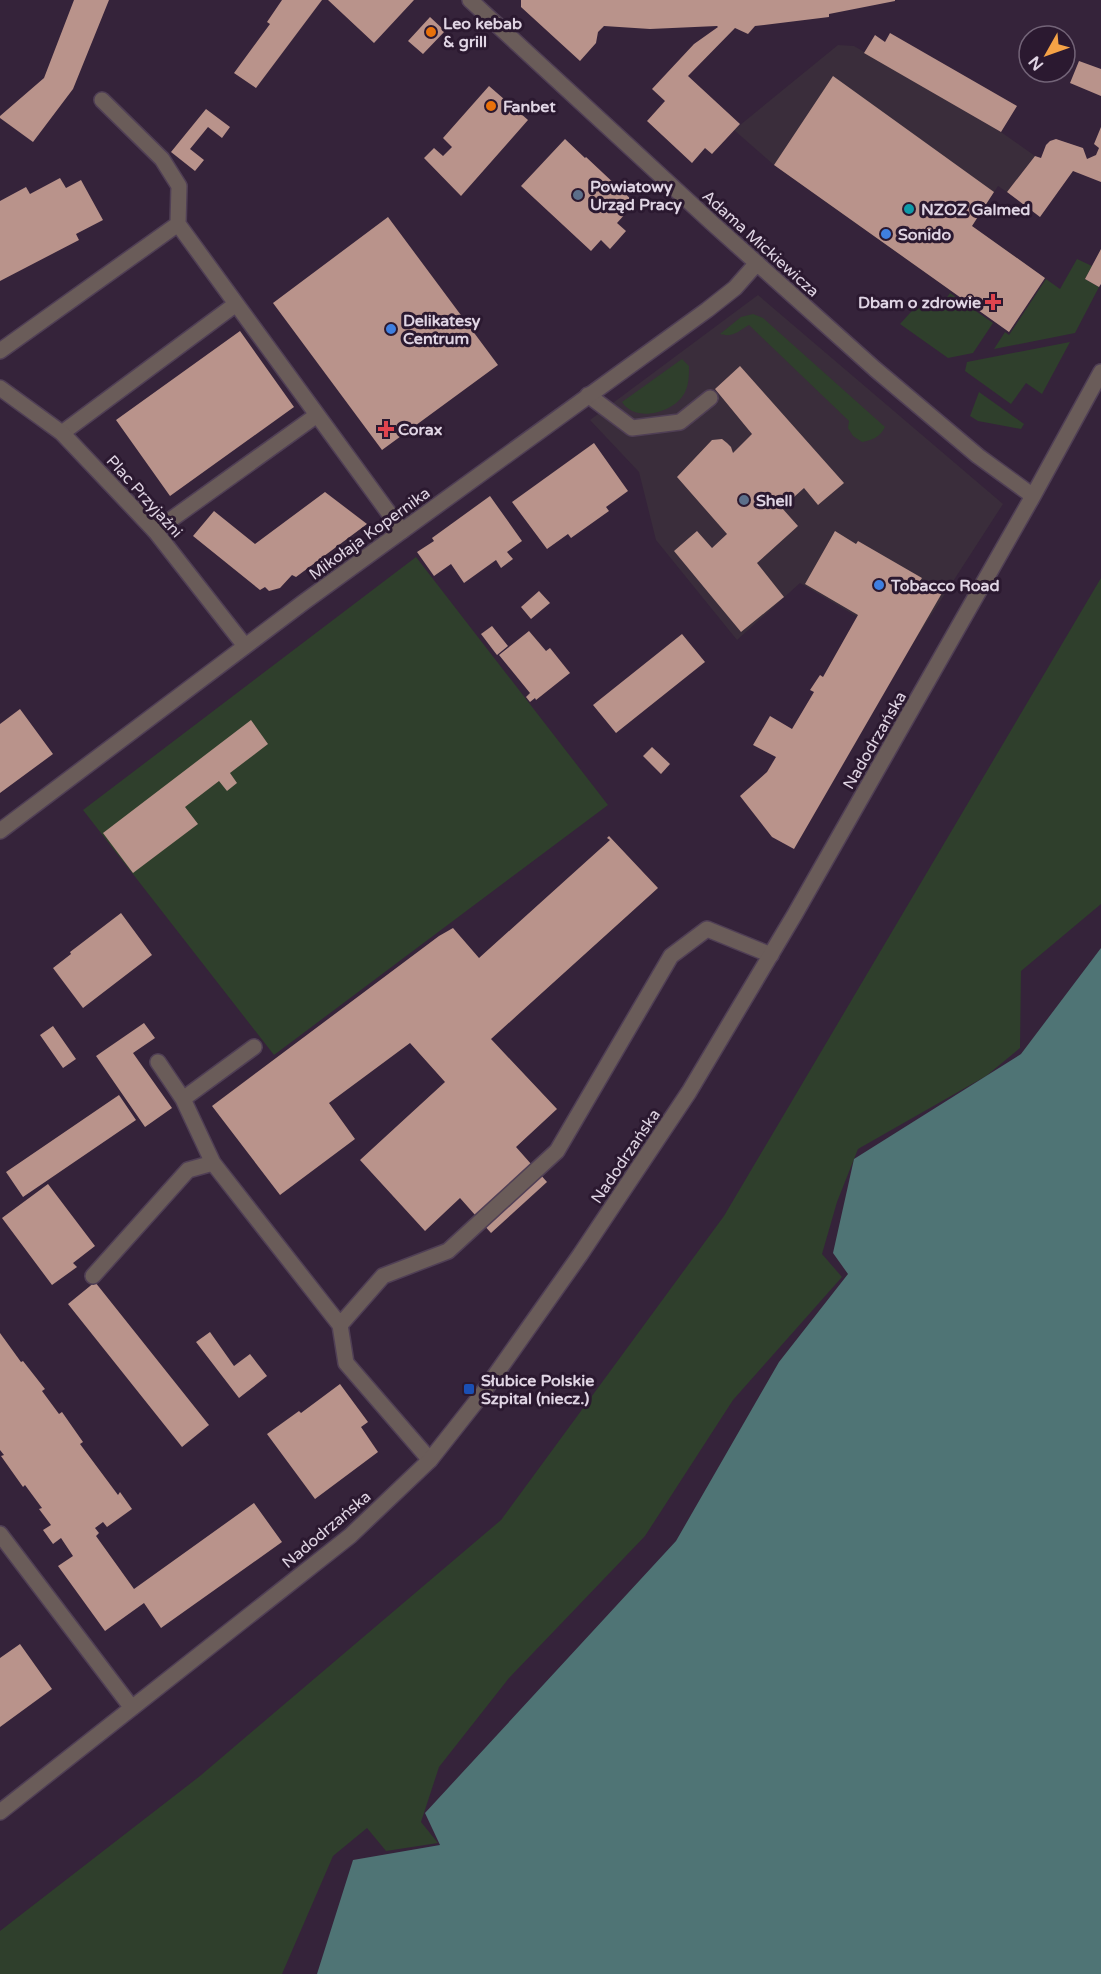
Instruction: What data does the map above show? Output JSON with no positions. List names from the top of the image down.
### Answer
{
  "streets": {
    "street": [
      "Adama Mickiewicza",
      "Plac Przyjaźni",
      "Mikołaja Kopernika",
      "Nadodrzańska"
    ]
  },
  "crossings": [
    ["Adama Mickiewicza", "Mikołaja Kopernika"],
    ["Adama Mickiewicza", "Nadodrzańska"],
    ["Plac Przyjaźni", "Mikołaja Kopernika"]
  ],
  "places": {
    "other": [
      "Leo kebab & grill",
      "Fanbet",
      "Powiatowy Urząd Pracy",
      "NZOZ Galmed",
      "Sonido",
      "Delikatesy Centrum",
      "Shell",
      "Tobacco Road"
    ],
    "health": ["Dbam o zdrowie", "Corax"],
    "transit": ["Słubice Polskie Szpital (niecz.)"]
  },
  "north": "bottom left"
}
